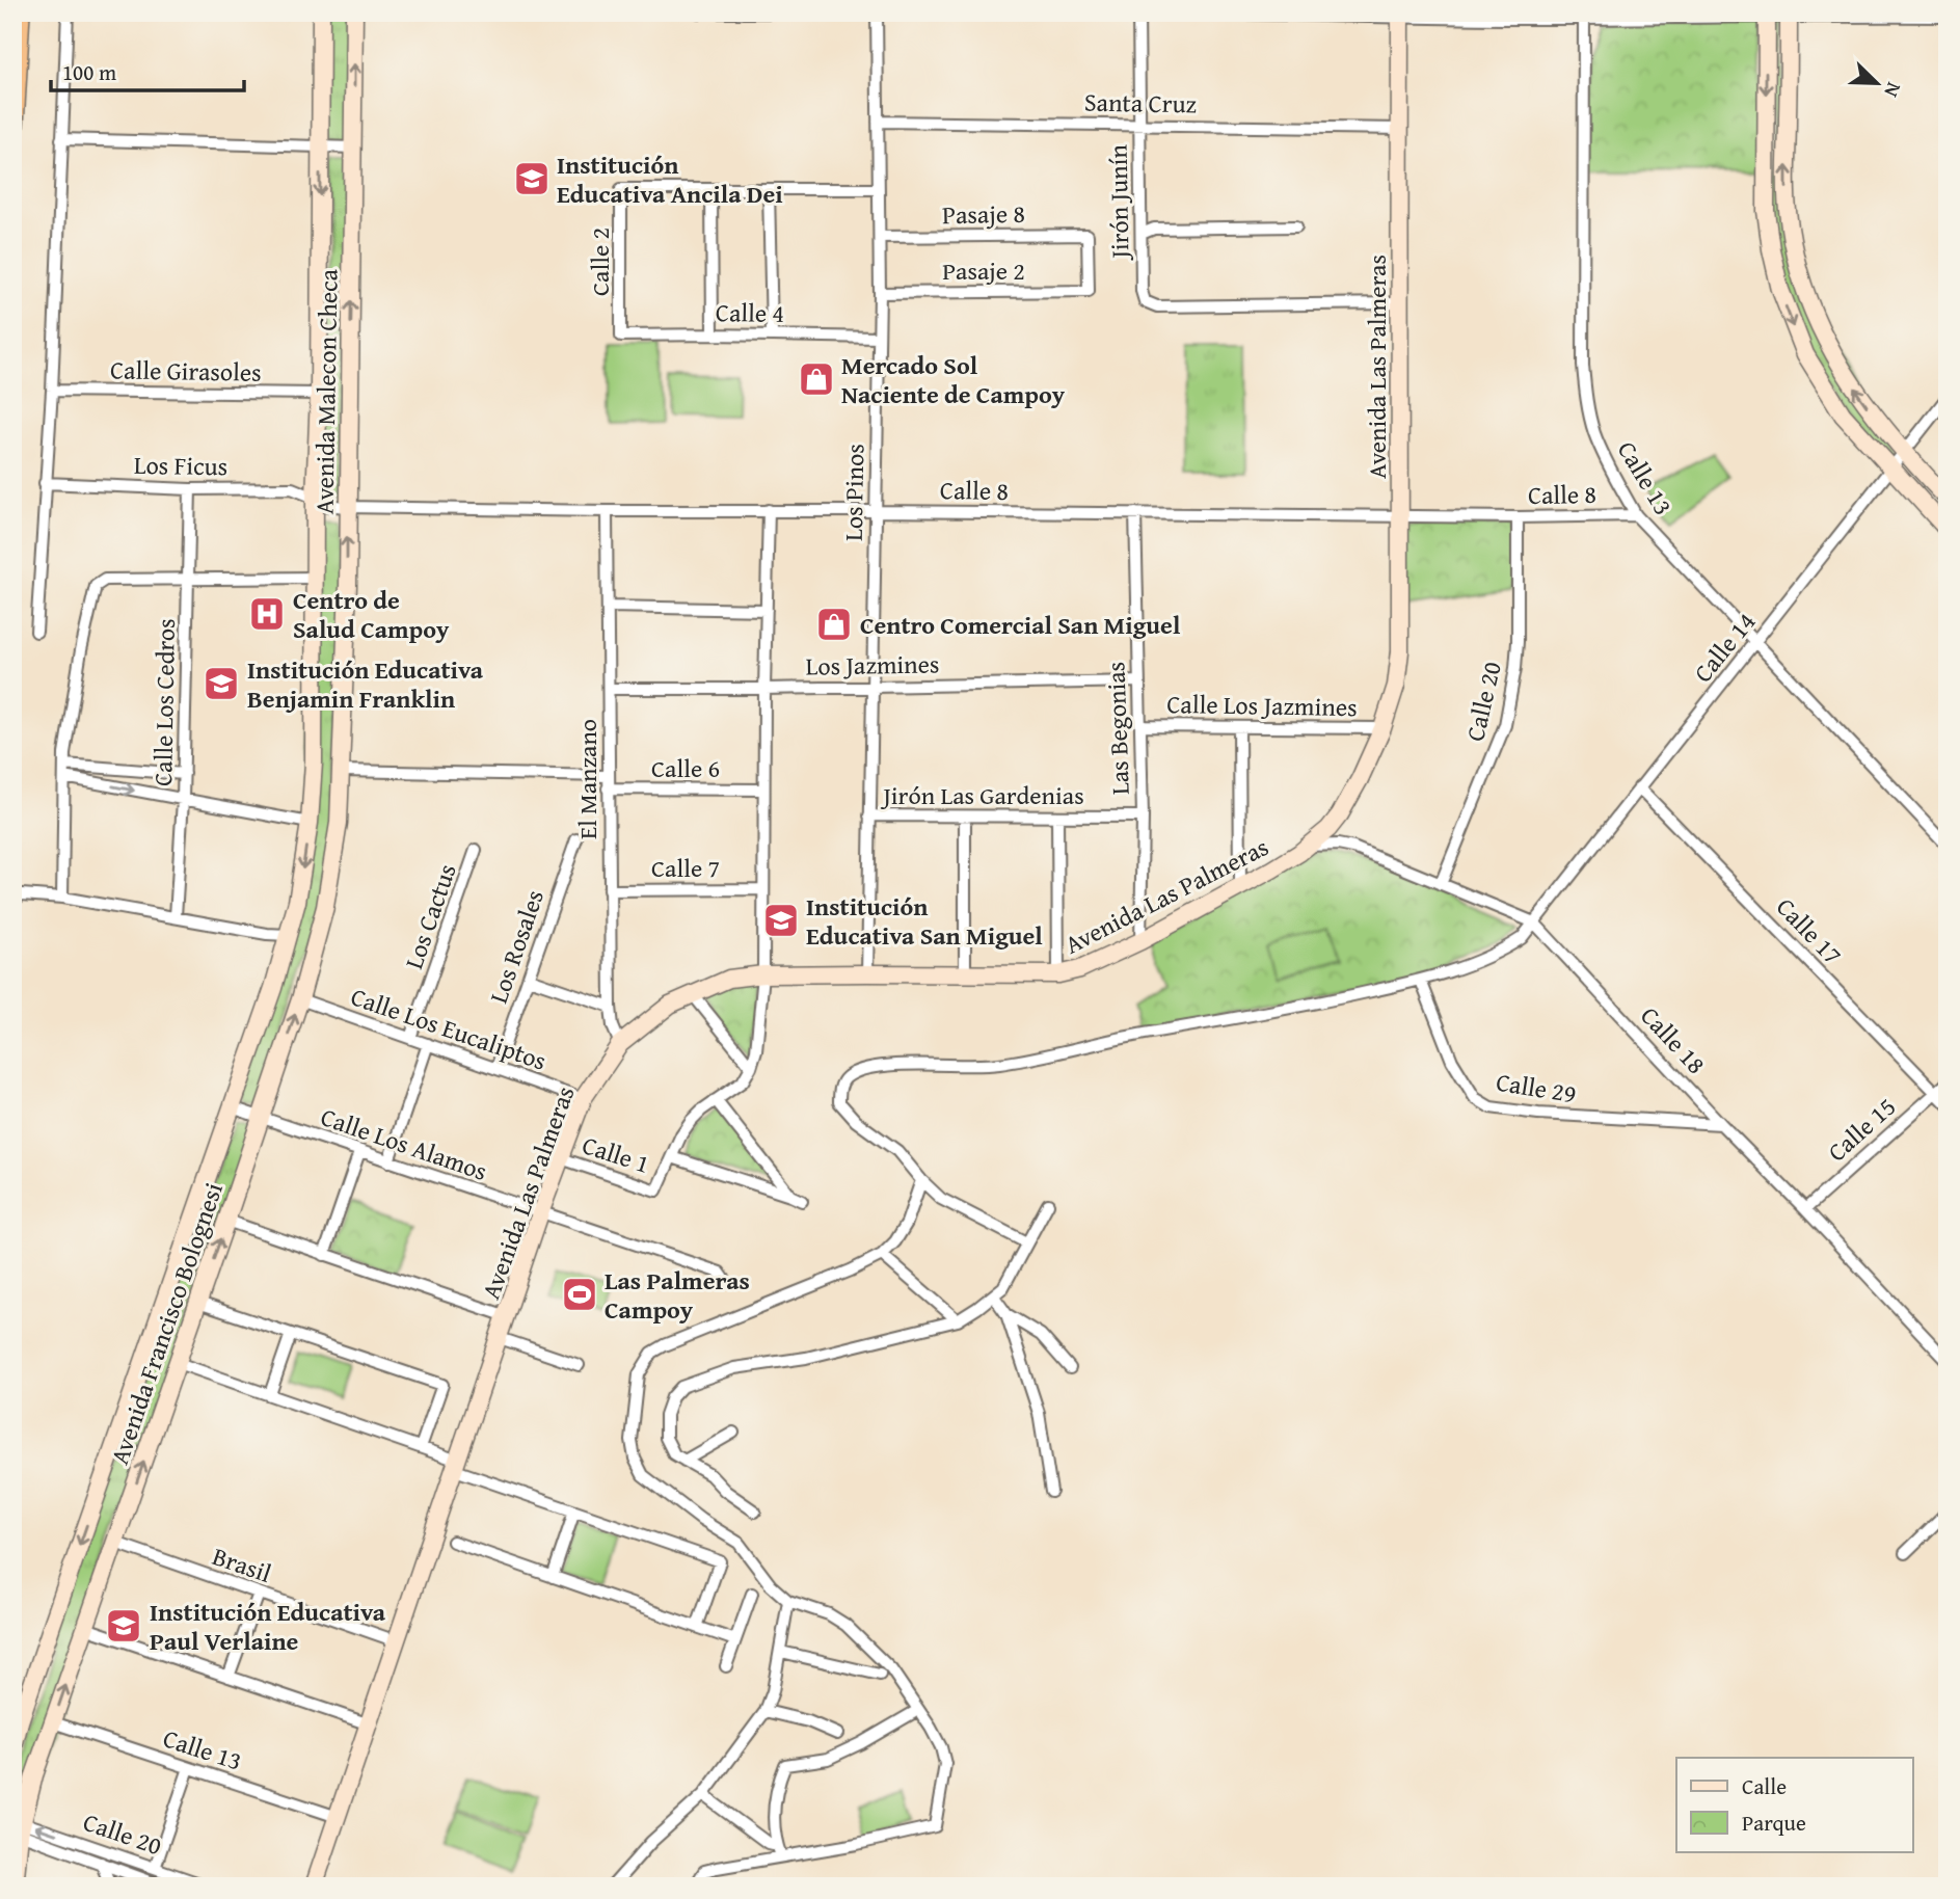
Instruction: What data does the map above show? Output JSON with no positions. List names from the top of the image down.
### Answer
{
  "streets": {
    "main road": ["Avenida Las Palmeras", "Avenida Malecon Checa", "Avenida Francisco Bolognesi"],
    "street": [
      "Santa Cruz",
      "Jirón Junín",
      "Pasaje 8",
      "Calle 2",
      "Pasaje 2",
      "Calle 4",
      "Calle Girasoles",
      "Los Ficus",
      "Calle 13",
      "Calle 8",
      "Los Pinos",
      "Calle 14",
      "Los Jazmines",
      "Calle 20",
      "Calle Los Cedros",
      "Calle Los Jazmines",
      "Las Begonias",
      "Calle 6",
      "El Manzano",
      "Jirón Las Gardenias",
      "Calle 7",
      "Los Cactus",
      "Calle 17",
      "Los Rosales",
      "Calle Los Eucaliptos",
      "Calle 18",
      "Calle 29",
      "Calle 15",
      "Calle Los Alamos",
      "Calle 1",
      "Brasil"
    ]
  },
  "crossings": [
    ["Santa Cruz", "Jirón Junín"],
    ["Santa Cruz", "Avenida Las Palmeras"],
    ["Santa Cruz", "Los Pinos"],
    ["Jirón Junín", "Avenida Las Palmeras"],
    ["Pasaje 8", "Pasaje 2"],
    ["Pasaje 8", "Los Pinos"],
    ["Calle 2", "Calle 4"],
    ["Pasaje 2", "Los Pinos"],
    ["Calle 4", "Los Pinos"],
    ["Avenida Las Palmeras", "Calle 13"],
    ["Avenida Las Palmeras", "Calle 8"],
    ["Avenida Las Palmeras", "Los Pinos"],
    ["Avenida Las Palmeras", "Calle Los Jazmines"],
    ["Avenida Las Palmeras", "Las Begonias"],
    ["Avenida Las Palmeras", "El Manzano"],
    ["Avenida Las Palmeras", "Calle Los Eucaliptos"],
    ["Avenida Las Palmeras", "Calle 18"],
    ["Avenida Las Palmeras", "Calle Los Alamos"],
    ["Avenida Las Palmeras", "Calle 1"],
    ["Avenida Las Palmeras", "Brasil"],
    ["Calle Girasoles", "Avenida Malecon Checa"],
    ["Avenida Malecon Checa", "Los Ficus"],
    ["Avenida Malecon Checa", "Calle 8"],
    ["Avenida Malecon Checa", "Avenida Francisco Bolognesi"],
    ["Los Ficus", "Calle 8"],
    ["Los Ficus", "Calle Los Cedros"],
    ["Calle 13", "Calle 8"],
    ["Calle 13", "Calle 14"],
    ["Calle 13", "Avenida Francisco Bolognesi"],
    ["Calle 8", "Los Pinos"],
    ["Calle 8", "Calle 20"],
    ["Calle 8", "Las Begonias"],
    ["Calle 8", "El Manzano"],
    ["Los Pinos", "Los Jazmines"],
    ["Los Pinos", "Jirón Las Gardenias"],
    ["Calle 14", "Calle 17"],
    ["Calle 14", "Calle 18"],
    ["Calle 14", "Calle 29"],
    ["Los Jazmines", "Las Begonias"],
    ["Los Jazmines", "El Manzano"],
    ["Calle 20", "Calle 18"],
    ["Calle 20", "Avenida Francisco Bolognesi"],
    ["Calle Los Jazmines", "Las Begonias"],
    ["Las Begonias", "Jirón Las Gardenias"],
    ["Calle 6", "El Manzano"],
    ["El Manzano", "Calle 7"],
    ["Los Cactus", "Calle Los Eucaliptos"],
    ["Calle 17", "Calle 15"],
    ["Los Rosales", "Calle Los Eucaliptos"],
    ["Calle Los Eucaliptos", "Avenida Francisco Bolognesi"],
    ["Calle 18", "Calle 29"],
    ["Calle 18", "Calle 15"],
    ["Calle Los Alamos", "Avenida Francisco Bolognesi"],
    ["Avenida Francisco Bolognesi", "Brasil"]
  ],
  "places": {
    "school or university": [
      "Institución Educativa Ancila Dei",
      "Institución Educativa Benjamin Franklin",
      "Institución Educativa San Miguel",
      "Institución Educativa Paul Verlaine"
    ],
    "shop": ["Mercado Sol Naciente de Campoy", "Centro Comercial San Miguel"],
    "hospital": ["Centro de Salud Campoy"],
    "sports": ["Las Palmeras Campoy"]
  },
  "legend": ["Calle", "Parque"],
  "scale_bar": "100 m",
  "north": "bottom right"
}
